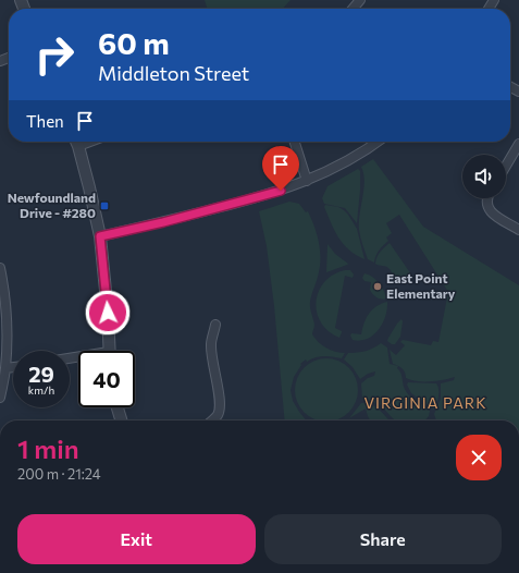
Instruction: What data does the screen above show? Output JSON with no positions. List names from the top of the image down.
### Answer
{
  "districts": ["VIRGINIA PARK"],
  "places": {
    "transit": ["Newfoundland Drive - #280"],
    "other": ["East Point Elementary"]
  },
  "page": {
    "turn": ["60 m", "Middleton Street"],
    "then": "Then",
    "speed": "29 km/h",
    "limit": "40",
    "heading": ["1 min", "200 m · 21:24"],
    "buttons": ["Exit", "Share"]
  }
}
